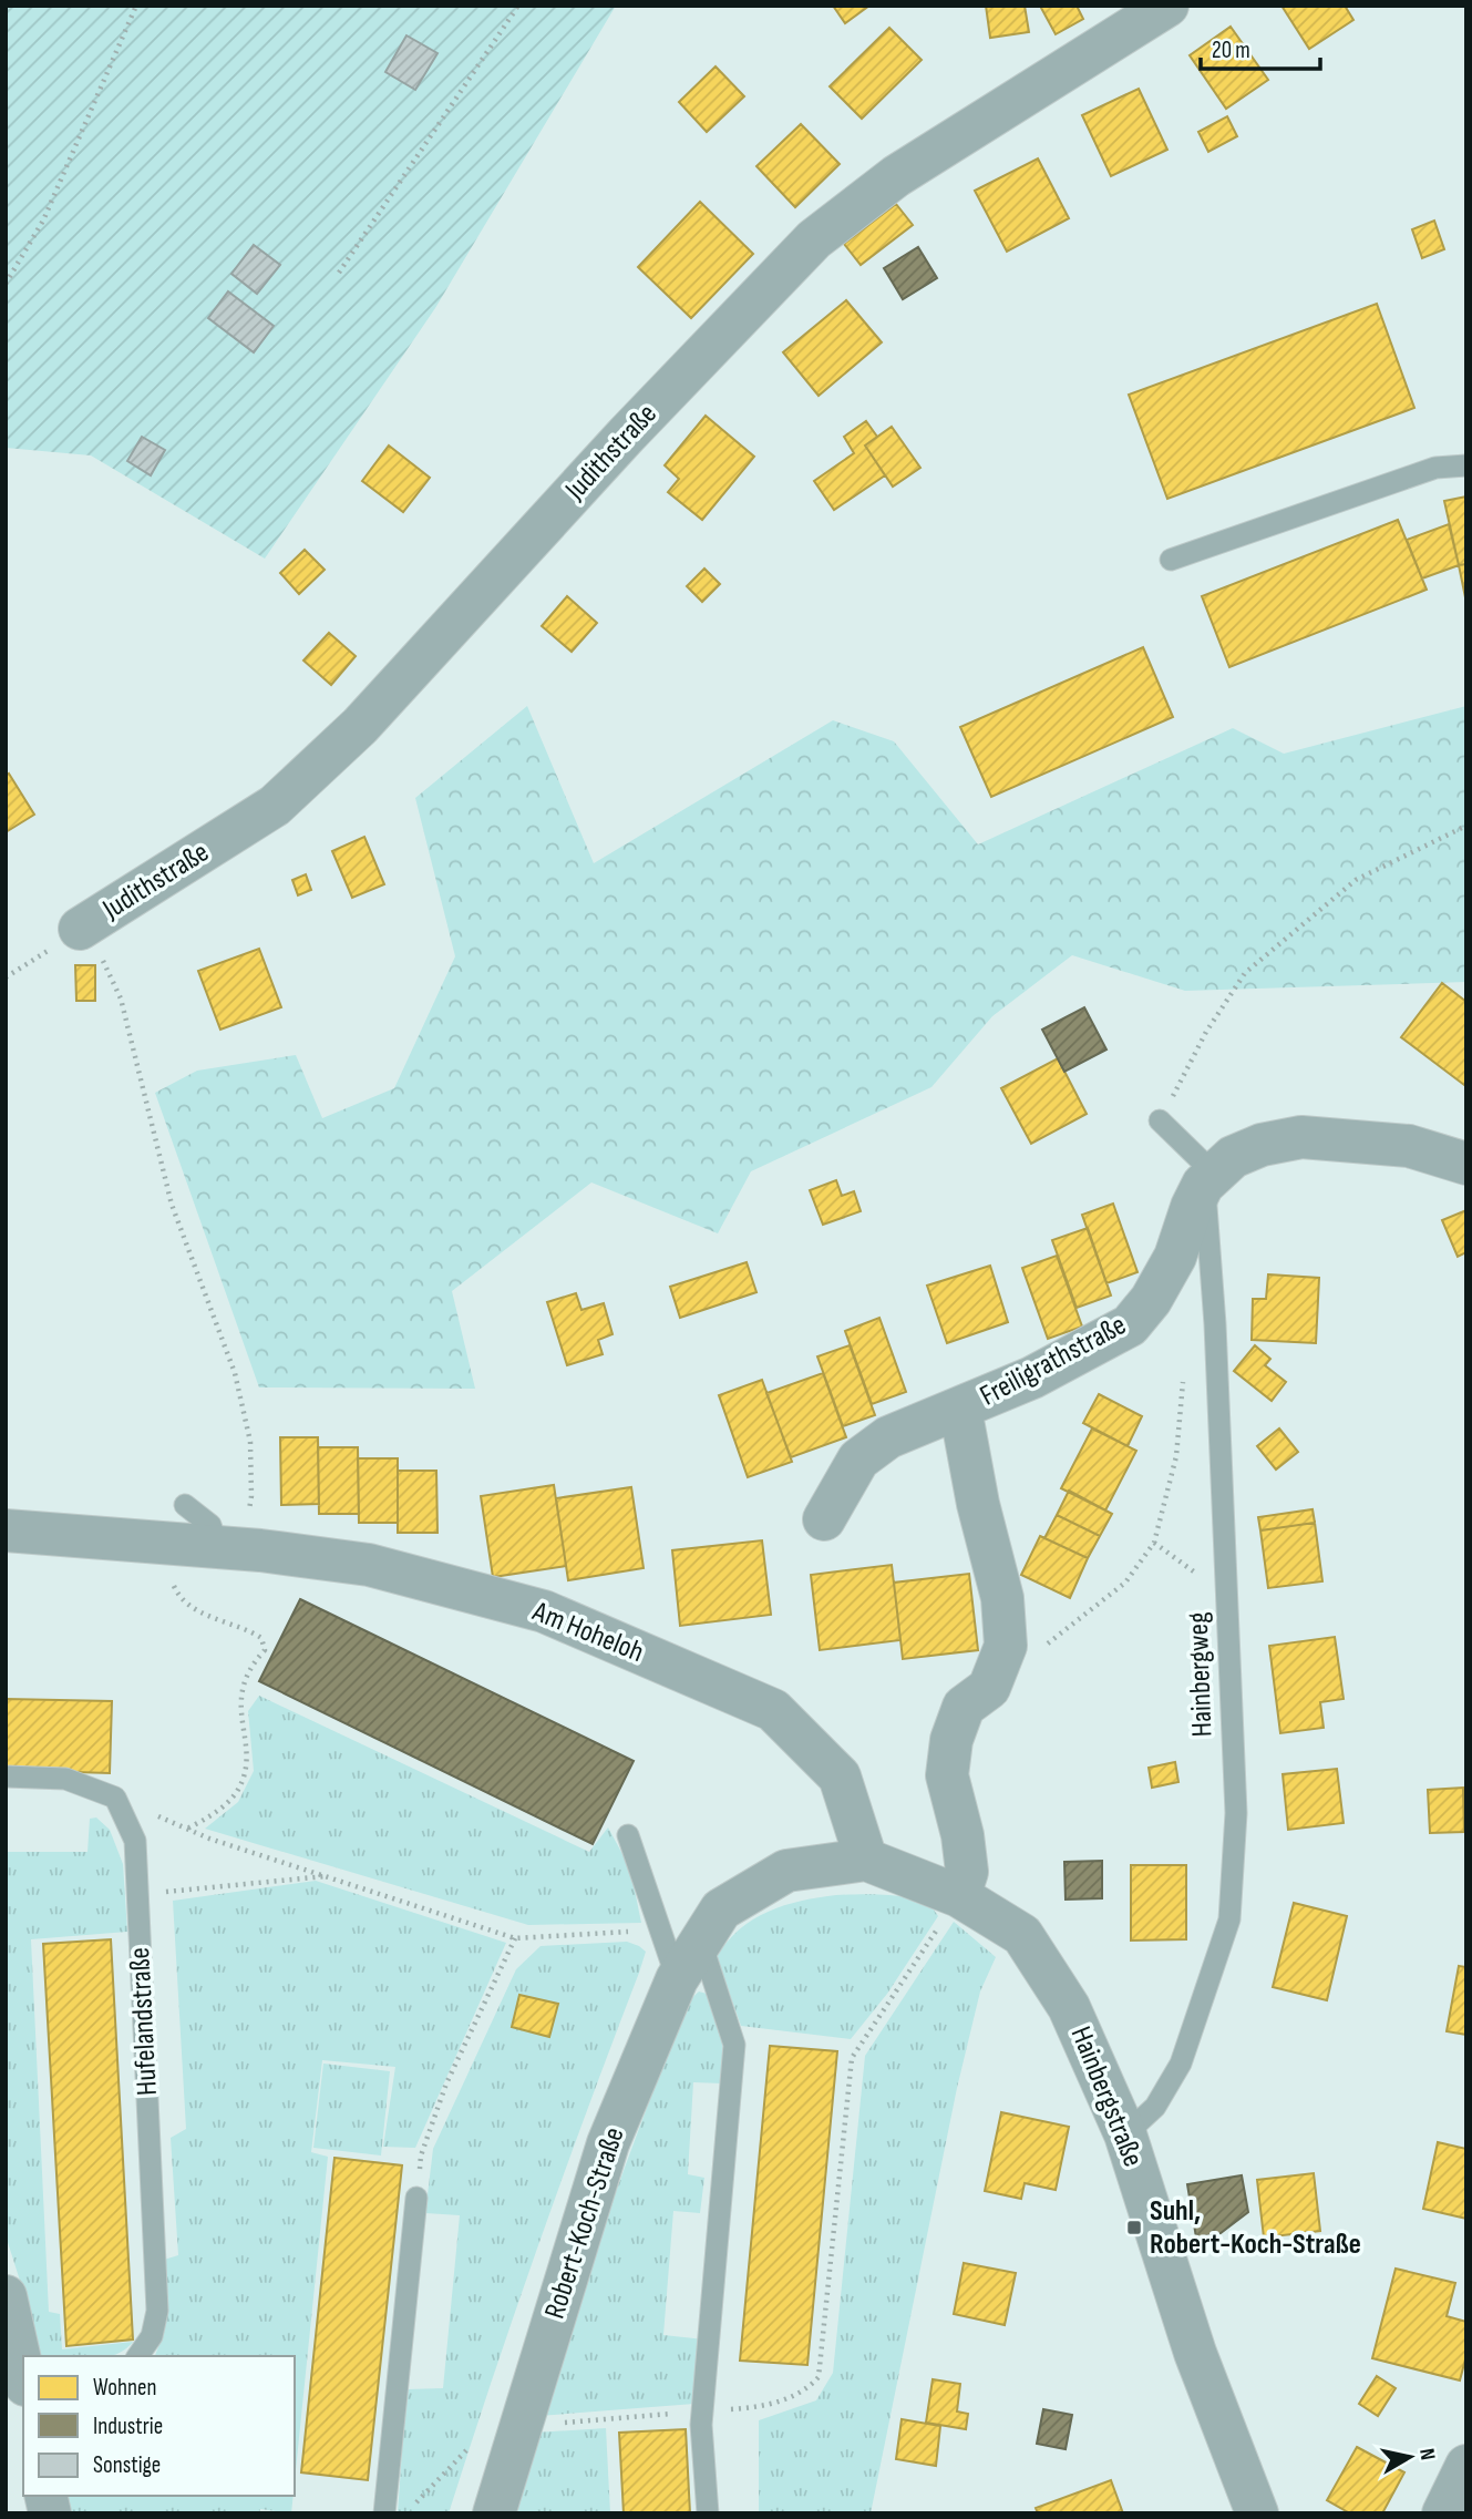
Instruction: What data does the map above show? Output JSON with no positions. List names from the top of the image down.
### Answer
{
  "streets": {
    "street": [
      "Judithstraße",
      "Freiligrathstraße",
      "Am Hoheloh",
      "Hainbergstraße",
      "Robert-Koch-Straße"
    ],
    "lane": ["Hainbergweg", "Hufelandstraße"]
  },
  "crossings": [
    ["Freiligrathstraße", "Hainbergweg"],
    ["Freiligrathstraße", "Hainbergstraße"],
    ["Freiligrathstraße", "Robert-Koch-Straße"],
    ["Am Hoheloh", "Robert-Koch-Straße"],
    ["Hainbergweg", "Hainbergstraße"],
    ["Hainbergstraße", "Robert-Koch-Straße"]
  ],
  "places": {
    "transit": ["Suhl, Robert-Koch-Straße"]
  },
  "legend": ["Wohnen", "Industrie", "Sonstige"],
  "scale_bar": "20 m",
  "north": "right"
}
